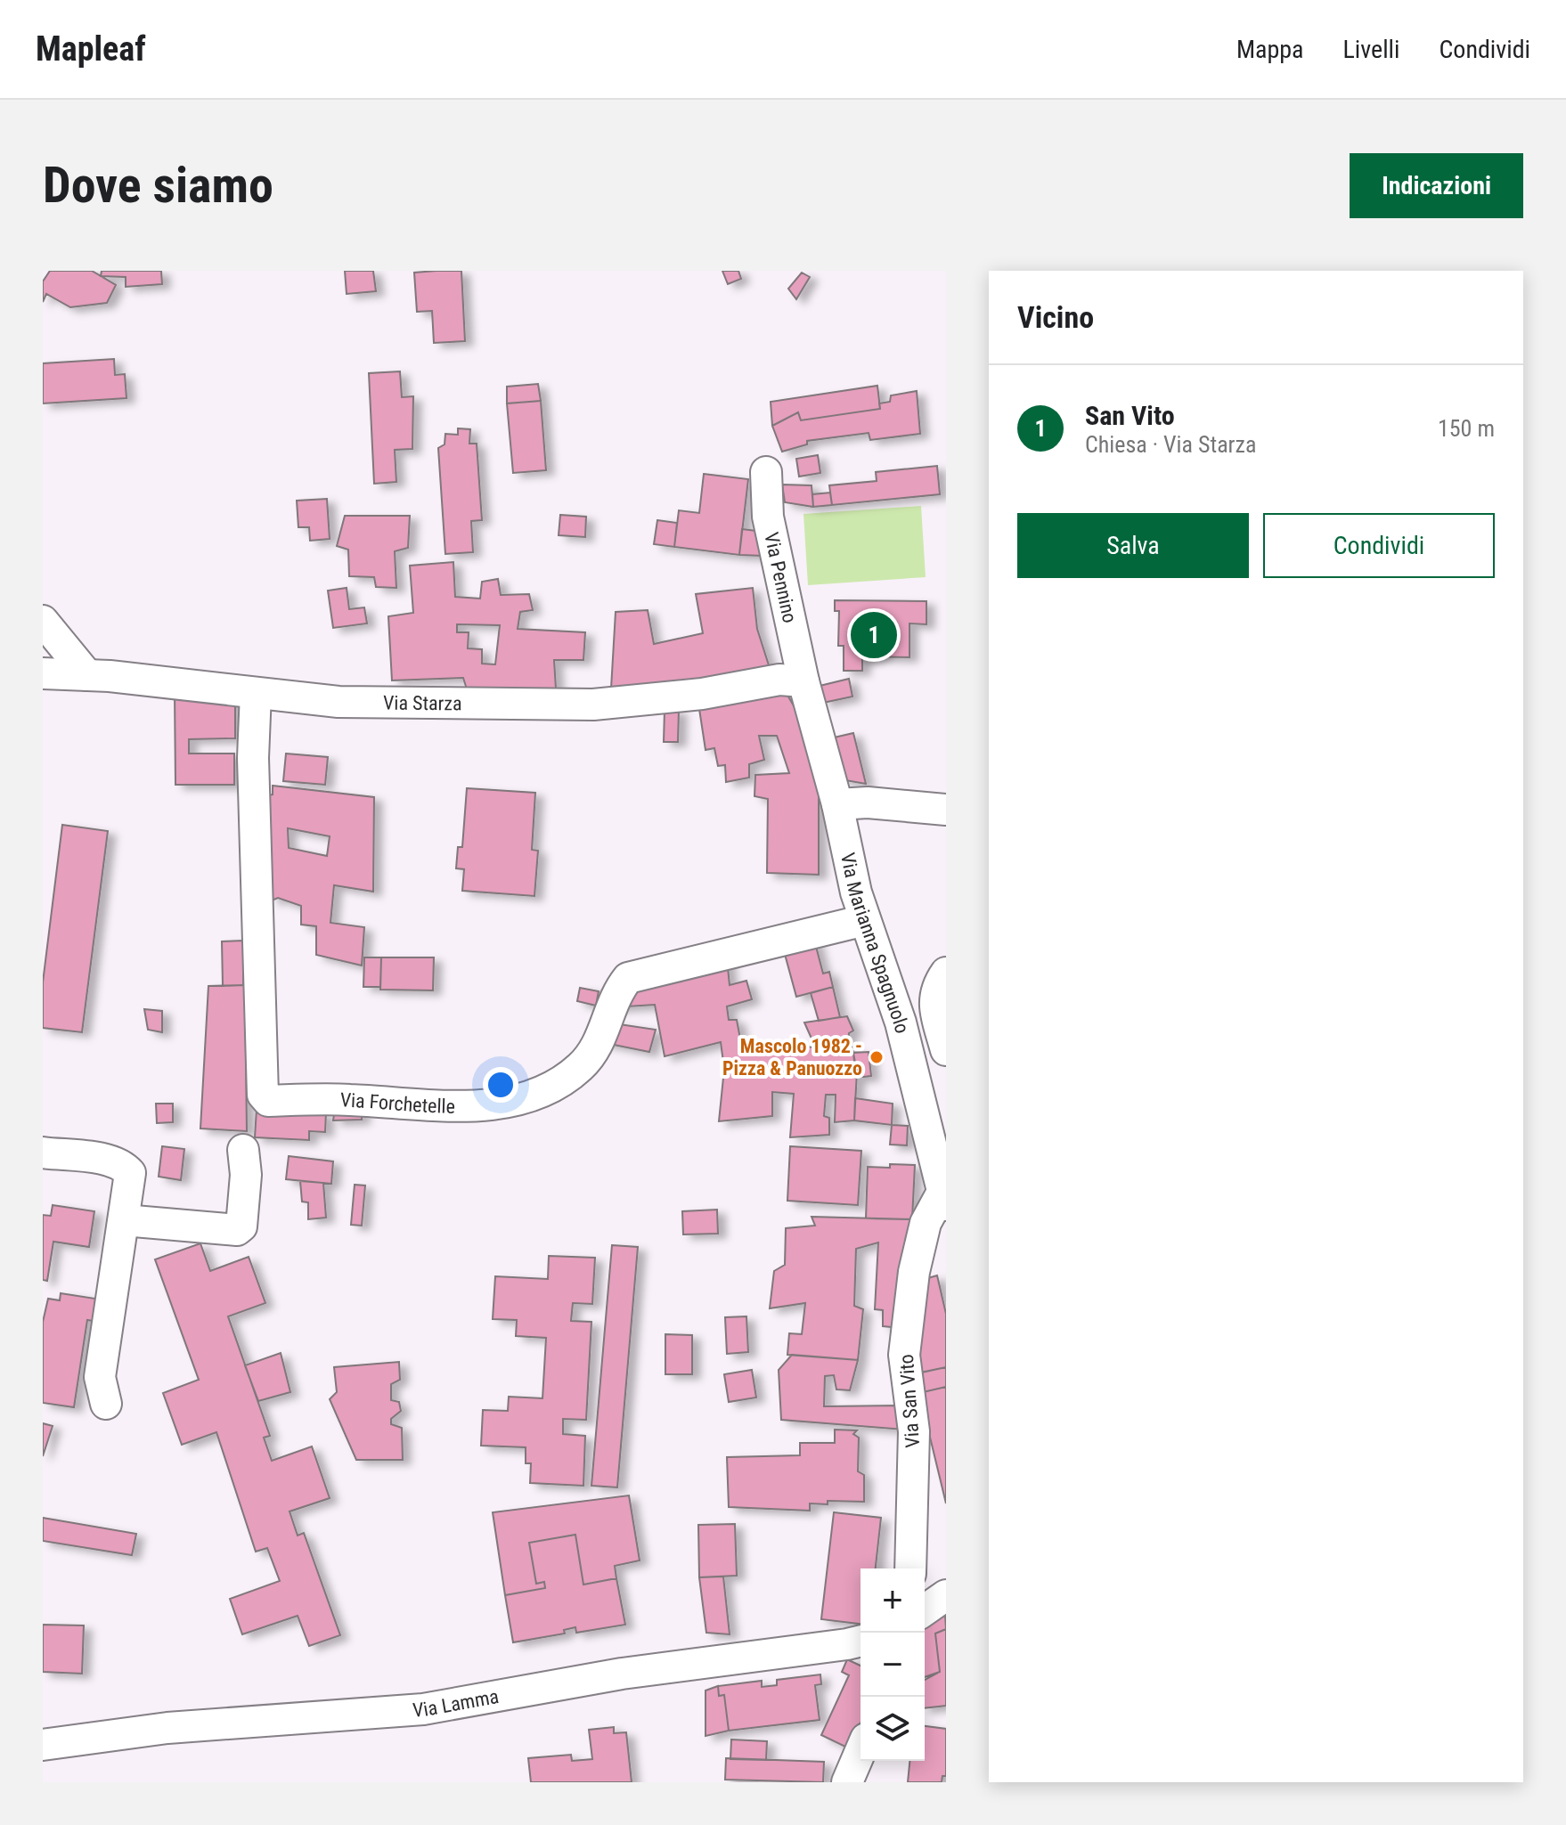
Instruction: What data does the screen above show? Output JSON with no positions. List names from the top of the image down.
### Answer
{
  "streets": {
    "street": [
      "Via Pennino",
      "Via Starza",
      "Via Marianna Spagnuolo",
      "Via Forchetelle",
      "Via San Vito",
      "Via Lamma"
    ]
  },
  "crossings": [
    ["Via Pennino", "Via Starza"],
    ["Via Pennino", "Via Marianna Spagnuolo"],
    ["Via Starza", "Via Marianna Spagnuolo"],
    ["Via Starza", "Via Forchetelle"],
    ["Via Marianna Spagnuolo", "Via Forchetelle"],
    ["Via Marianna Spagnuolo", "Via San Vito"]
  ],
  "places": ["Mascolo 1982 - Pizza & Panuozzo"],
  "page": {
    "header": "Mapleaf",
    "nav": ["Mappa", "Livelli", "Condividi"],
    "buttons": [
      "Indicazioni",
      ["Salva", "Condividi"]
    ],
    "title": "Dove siamo",
    "heading": "Vicino",
    "list": [
      {
        "mark": "1",
        "name": "San Vito",
        "note": "Chiesa · Via Starza",
        "value": "150 m"
      }
    ],
    "pins": "1",
    "map_buttons": ["+", "−"]
  }
}
